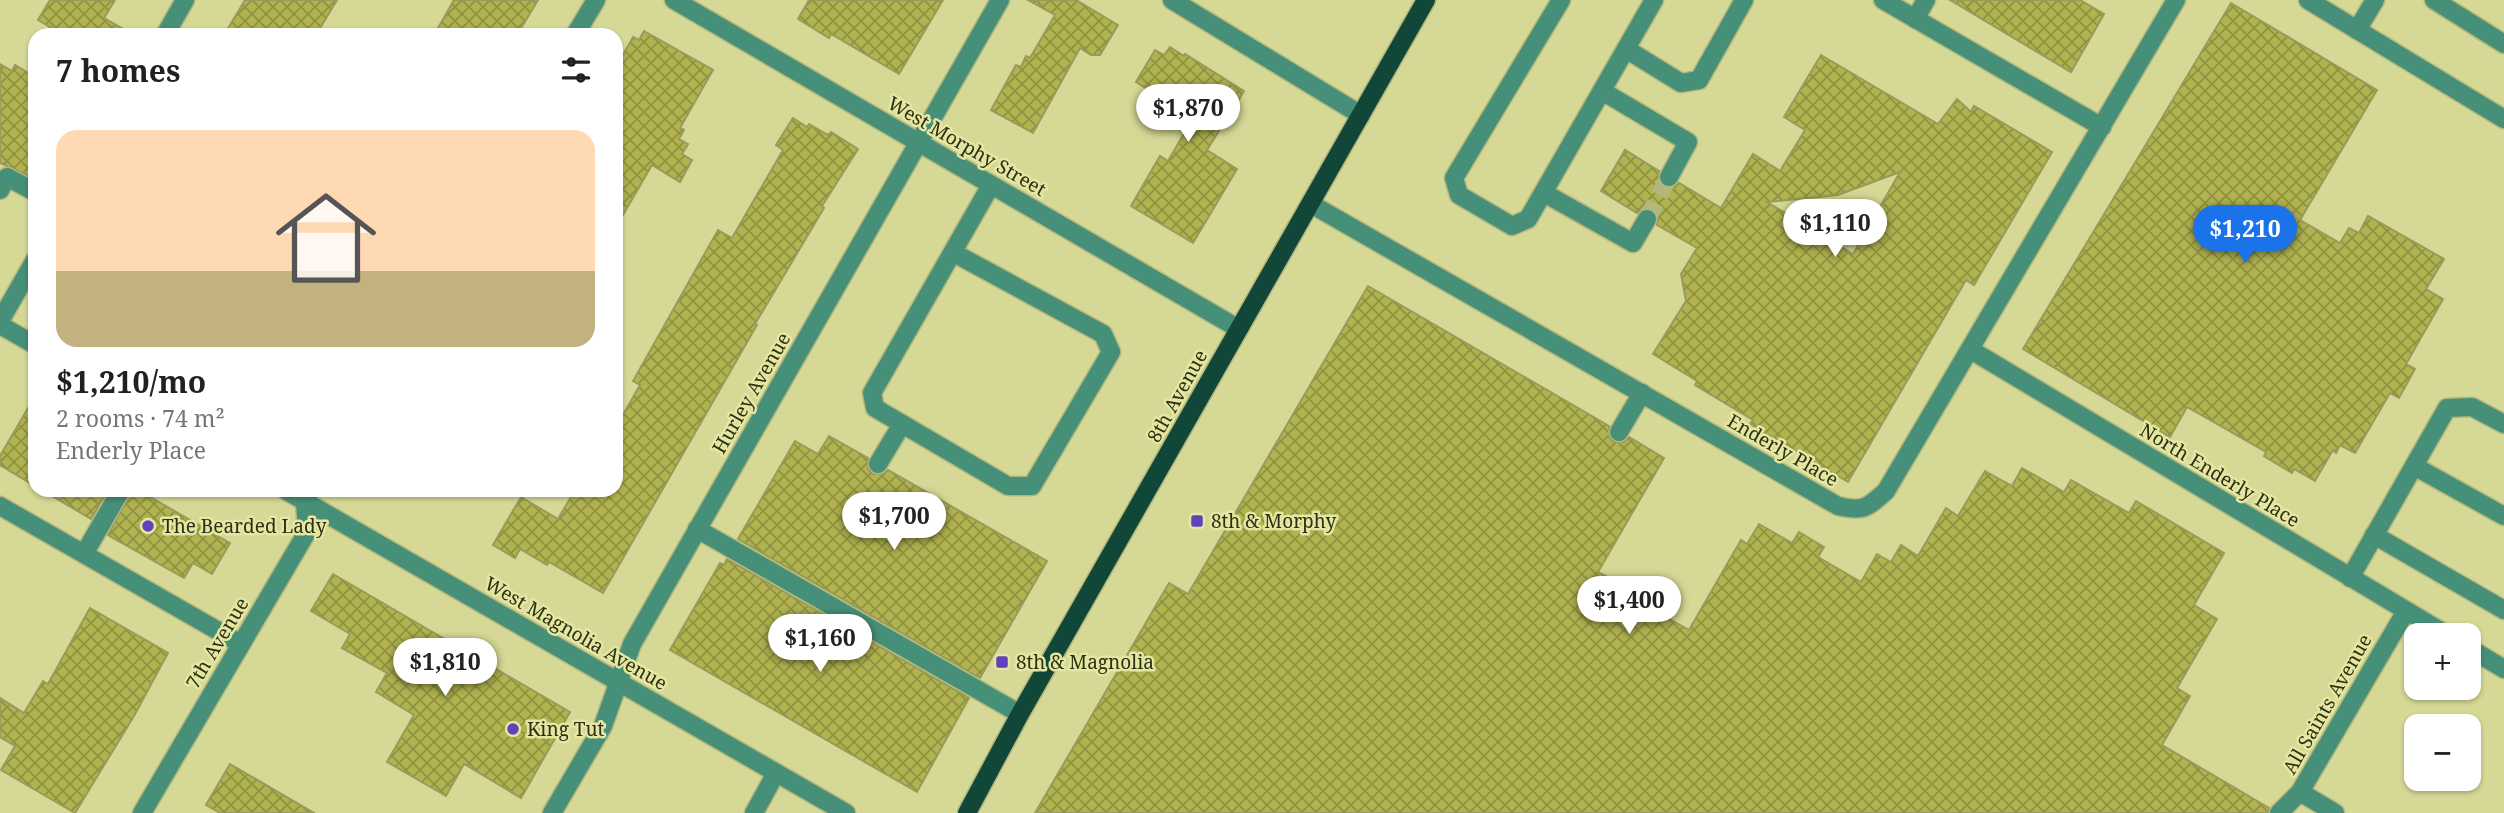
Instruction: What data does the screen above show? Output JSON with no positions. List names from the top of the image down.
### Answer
{
  "streets": {
    "main road": ["8th Avenue"],
    "street": [
      "West Morphy Street",
      "Hurley Avenue",
      "Enderly Place",
      "North Enderly Place",
      "West Magnolia Avenue",
      "7th Avenue",
      "All Saints Avenue"
    ]
  },
  "crossings": [
    ["West Morphy Street", "Hurley Avenue"],
    ["West Morphy Street", "8th Avenue"],
    ["Hurley Avenue", "West Magnolia Avenue"],
    ["8th Avenue", "Enderly Place"],
    ["Enderly Place", "North Enderly Place"],
    ["North Enderly Place", "All Saints Avenue"]
  ],
  "places": {
    "transit": ["8th & Morphy", "8th & Magnolia"],
    "other": ["The Bearded Lady", "King Tut"]
  },
  "page": {
    "heading": "7 homes",
    "price": [
      "$1,870",
      "$1,110",
      "$1,210",
      "$1,700",
      "$1,400",
      "$1,160",
      "$1,810"
    ],
    "list": [
      {
        "name": "$1,210/mo",
        "note": "2 rooms · 74 m² · Enderly Place"
      }
    ],
    "map_buttons": ["+", "−"]
  }
}
